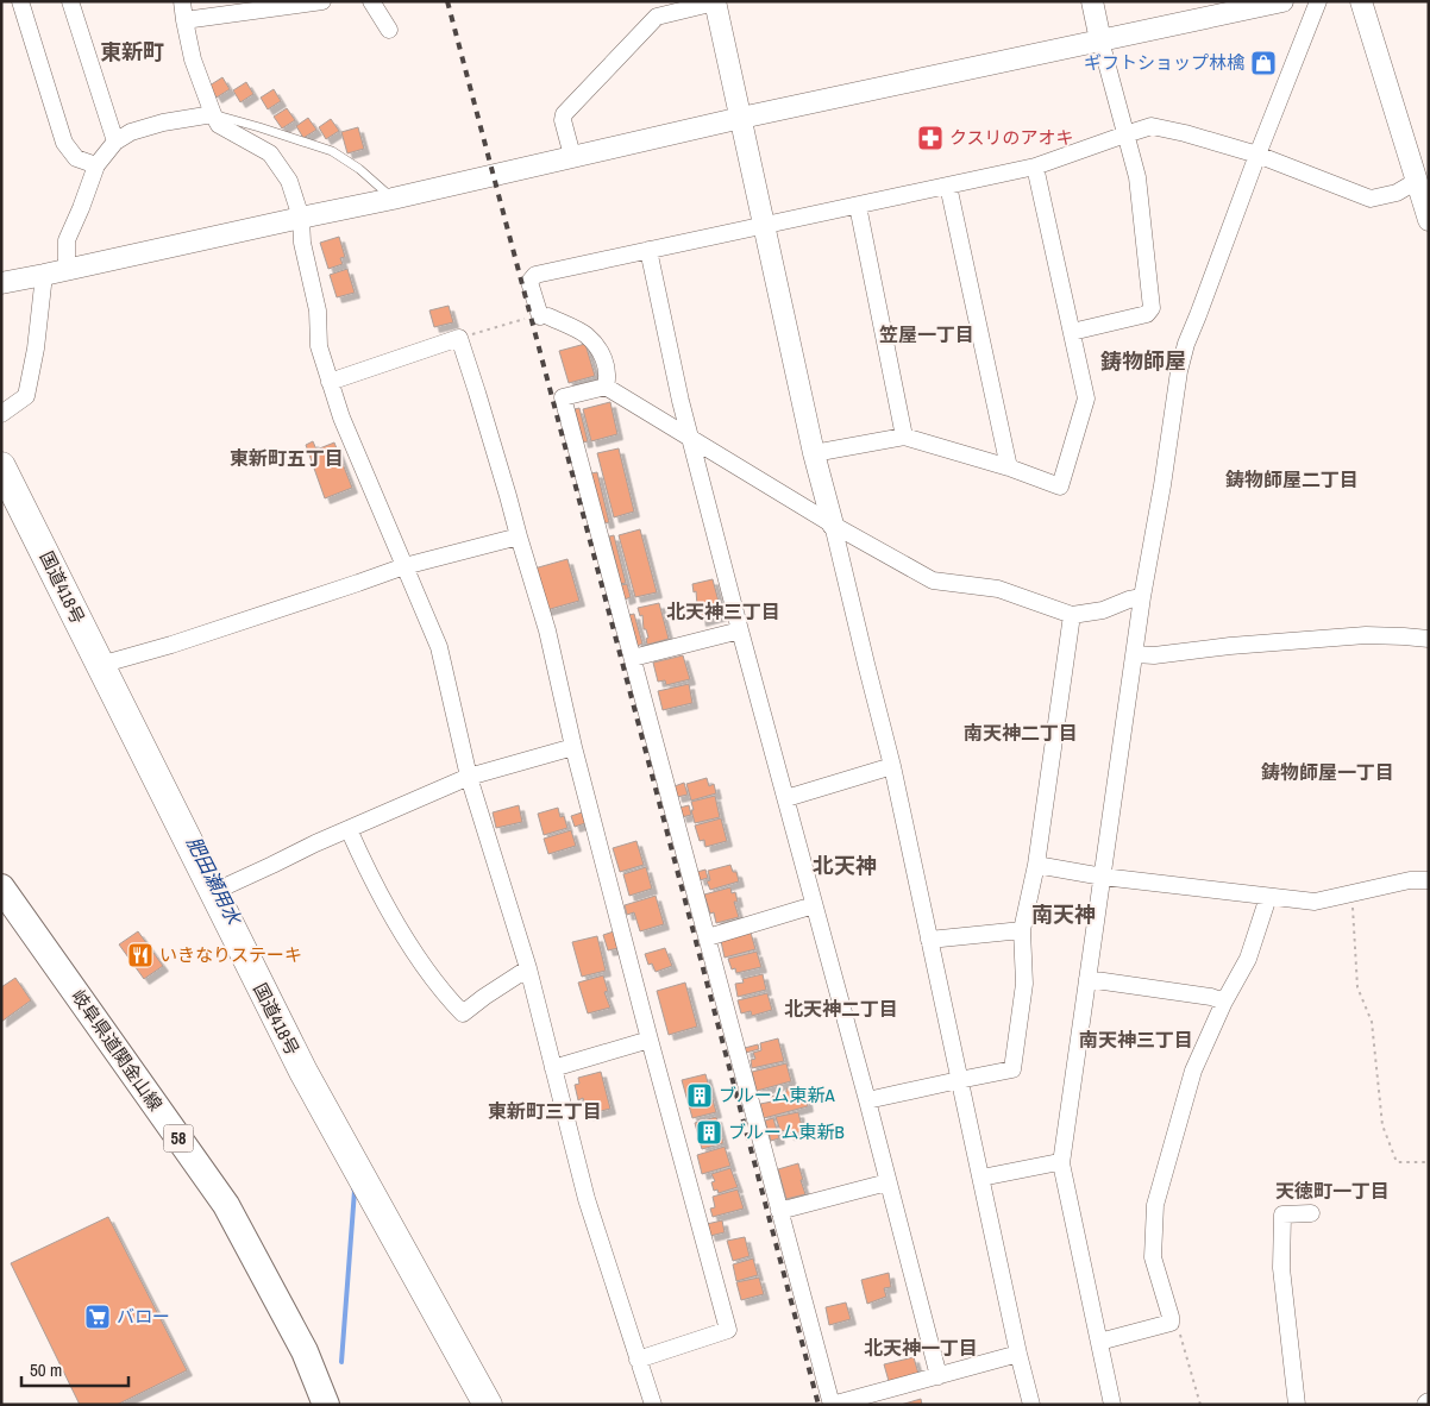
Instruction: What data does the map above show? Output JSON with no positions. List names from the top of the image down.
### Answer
{
  "streets": {
    "highway": ["国道418号"],
    "main road": ["岐阜県道関金山線", "58"]
  },
  "districts": [
    "東新町",
    "笠屋一丁目",
    "鋳物師屋",
    "東新町五丁目",
    "鋳物師屋二丁目",
    "北天神三丁目",
    "南天神二丁目",
    "鋳物師屋一丁目",
    "北天神",
    "南天神",
    "北天神二丁目",
    "南天神三丁目",
    "東新町三丁目",
    "天徳町一丁目",
    "北天神一丁目"
  ],
  "water": ["肥田瀬用水"],
  "places": {
    "shop": ["ギフトショップ林檎"],
    "pharmacy": ["クスリのアオキ"],
    "restaurant": ["いきなりステーキ"],
    "building": ["ブルーム東新A", "ブルーム東新B"],
    "supermarket": ["バロー"]
  },
  "scale_bar": "50 m"
}
